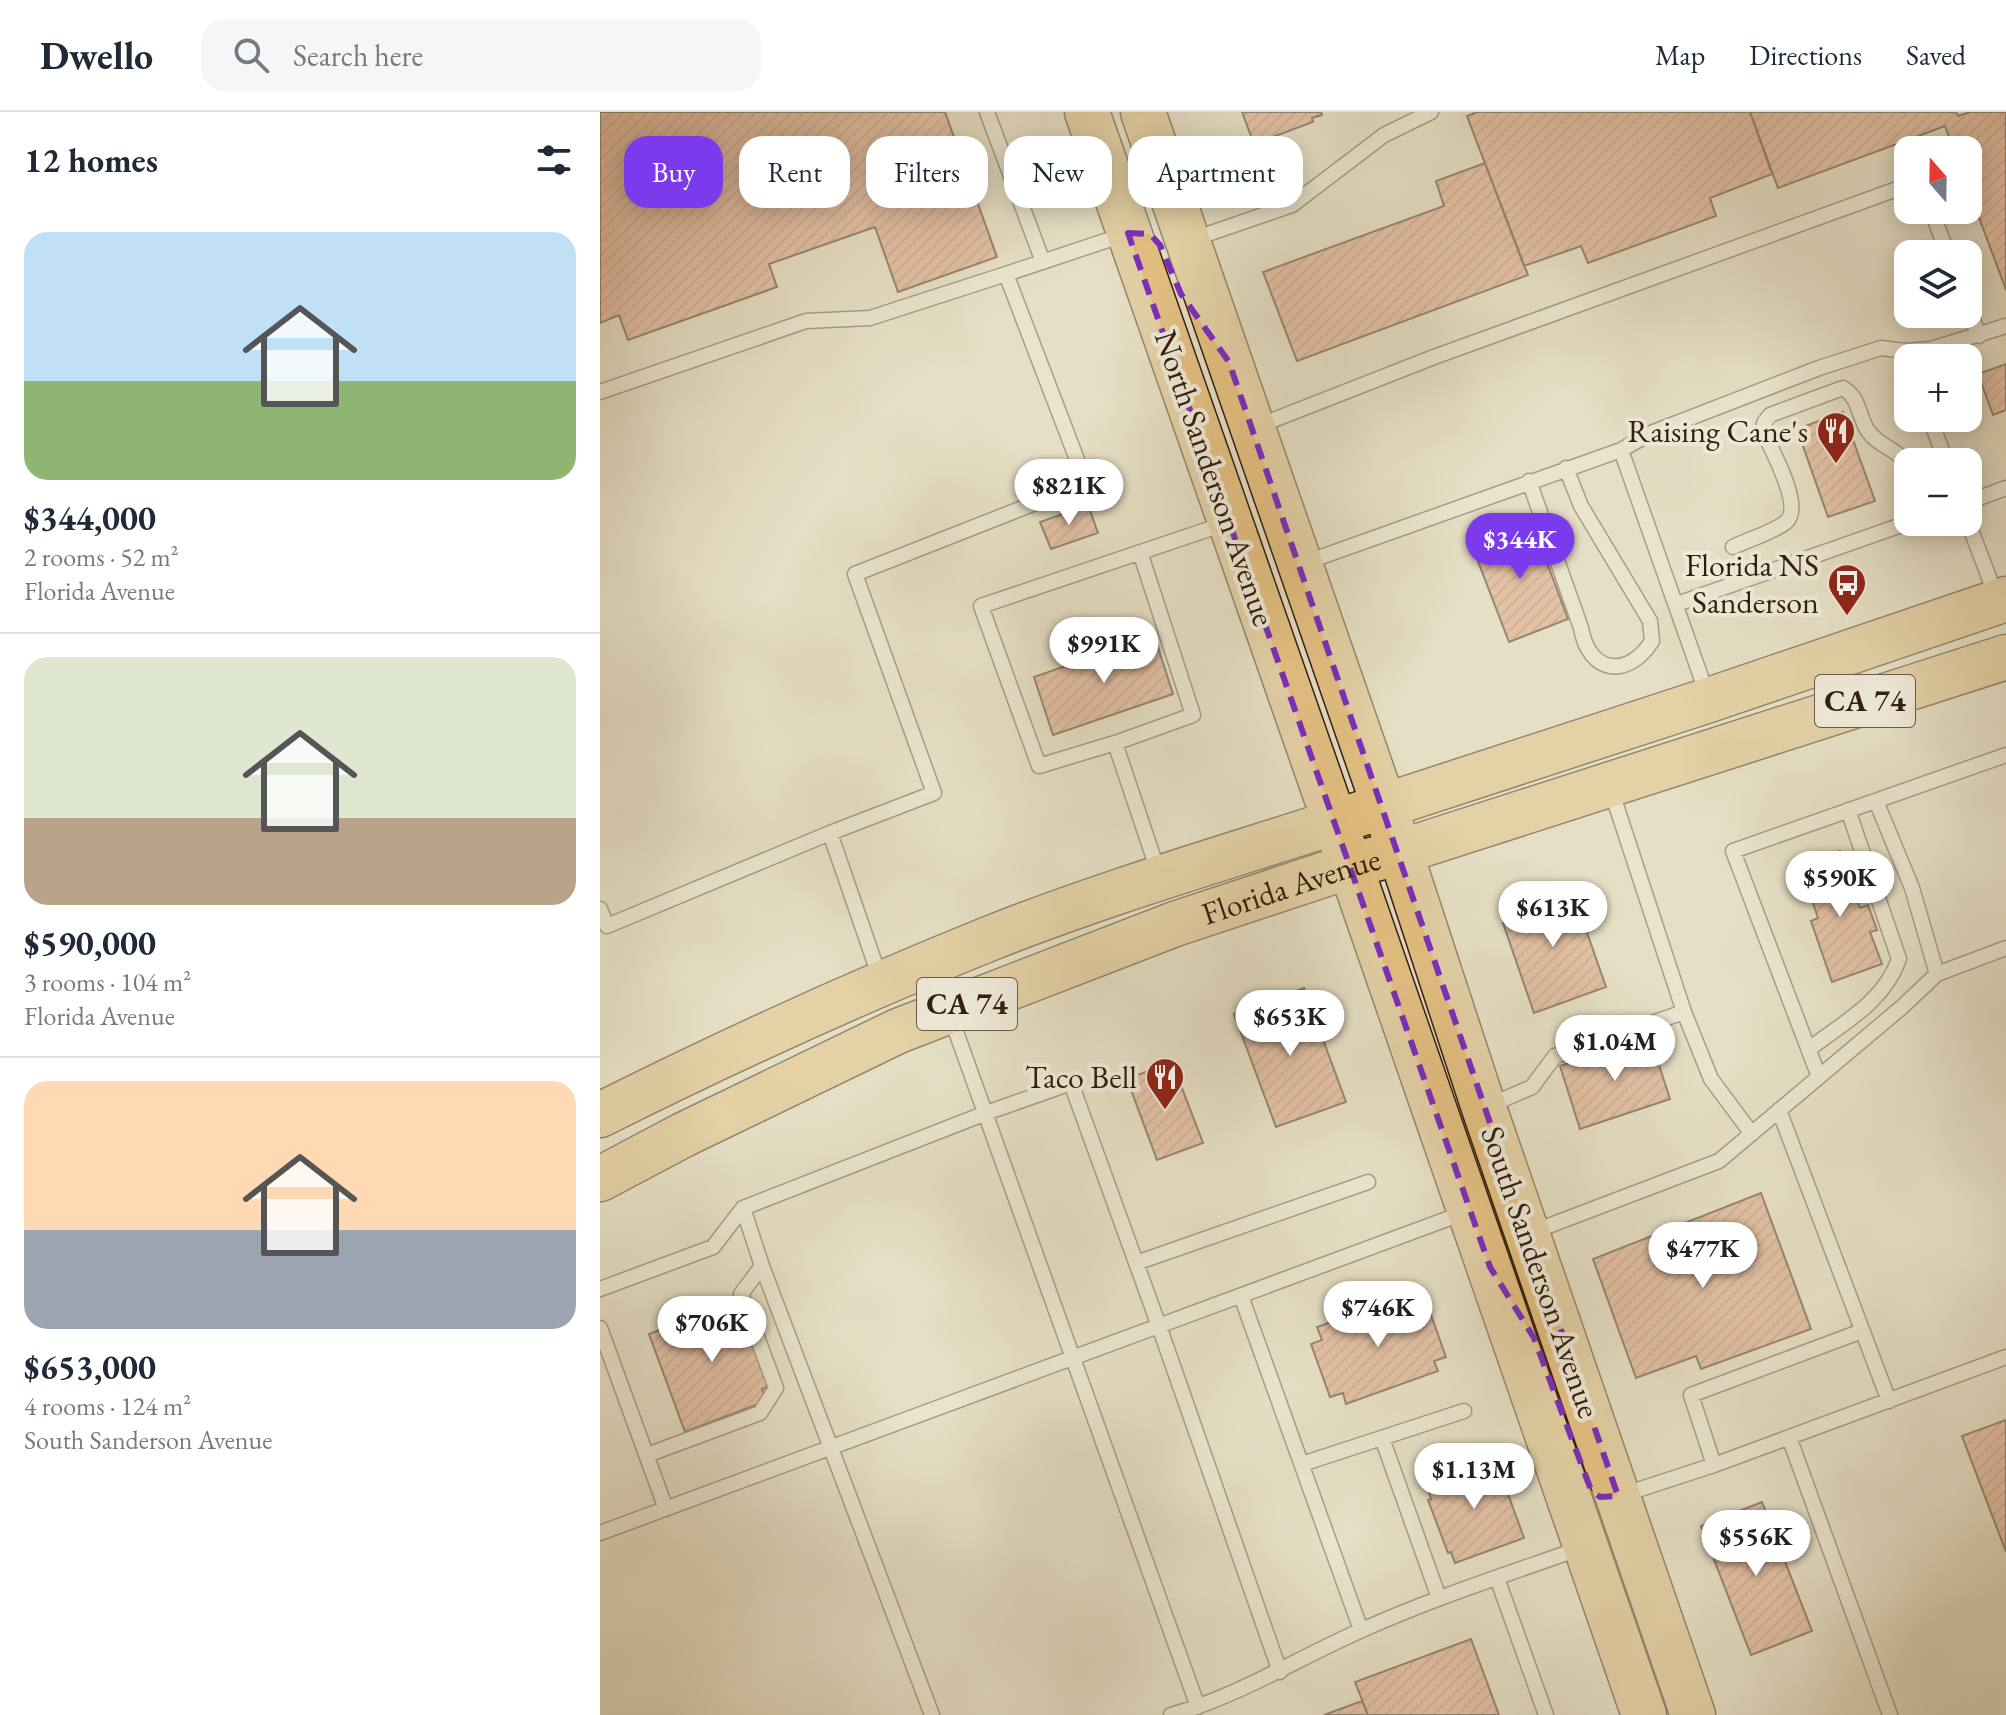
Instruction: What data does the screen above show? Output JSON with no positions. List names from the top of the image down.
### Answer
{
  "streets": {
    "main road": [
      "North Sanderson Avenue",
      "CA 74",
      "Florida Avenue",
      "South Sanderson Avenue"
    ]
  },
  "crossings": [
    ["North Sanderson Avenue", "Florida Avenue"],
    ["North Sanderson Avenue", "South Sanderson Avenue"],
    ["Florida Avenue", "South Sanderson Avenue"]
  ],
  "places": {
    "restaurant": ["Raising Cane's", "Taco Bell"],
    "bus stop": ["Florida NS Sanderson"]
  },
  "north": "top",
  "page": {
    "header": "Dwello",
    "search": "Search here",
    "nav": ["Map", "Directions", "Saved"],
    "heading": "12 homes",
    "map_buttons": ["+", "−"],
    "chip": [
      "Buy",
      "Rent",
      "Filters",
      "New",
      "Apartment"
    ],
    "list": [
      {
        "name": "$344,000",
        "note": "2 rooms · 52 m² · Florida Avenue"
      },
      {
        "name": "$590,000",
        "note": "3 rooms · 104 m² · Florida Avenue"
      },
      {
        "name": "$653,000",
        "note": "4 rooms · 124 m² · South Sanderson Avenue"
      }
    ],
    "price": [
      "$821K",
      "$344K",
      "$991K",
      "$590K",
      "$613K",
      "$653K",
      "$1.04M",
      "$477K",
      "$746K",
      "$706K",
      "$1.13M",
      "$556K"
    ]
  }
}
